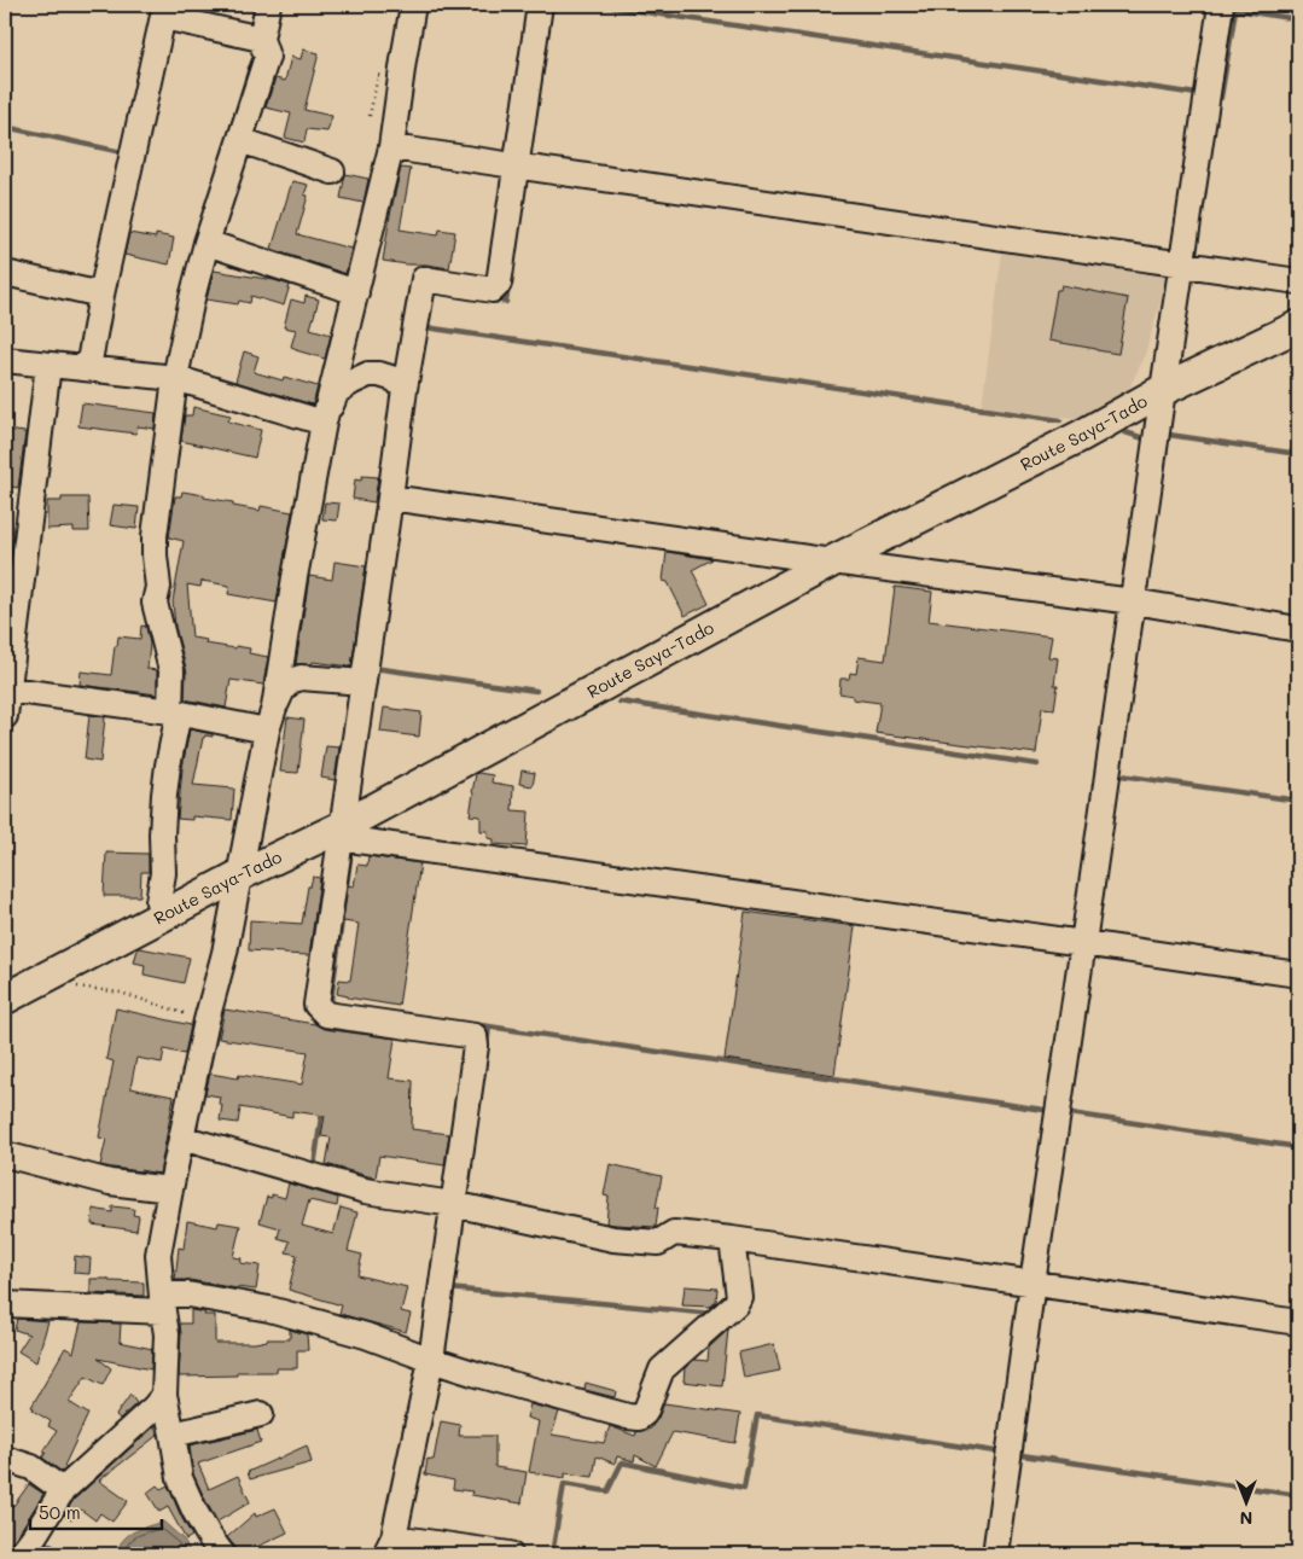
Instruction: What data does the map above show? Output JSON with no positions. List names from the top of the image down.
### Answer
{
  "streets": {
    "main road": ["Route Saya-Tado"]
  },
  "scale_bar": "50 m",
  "north": "bottom"
}
